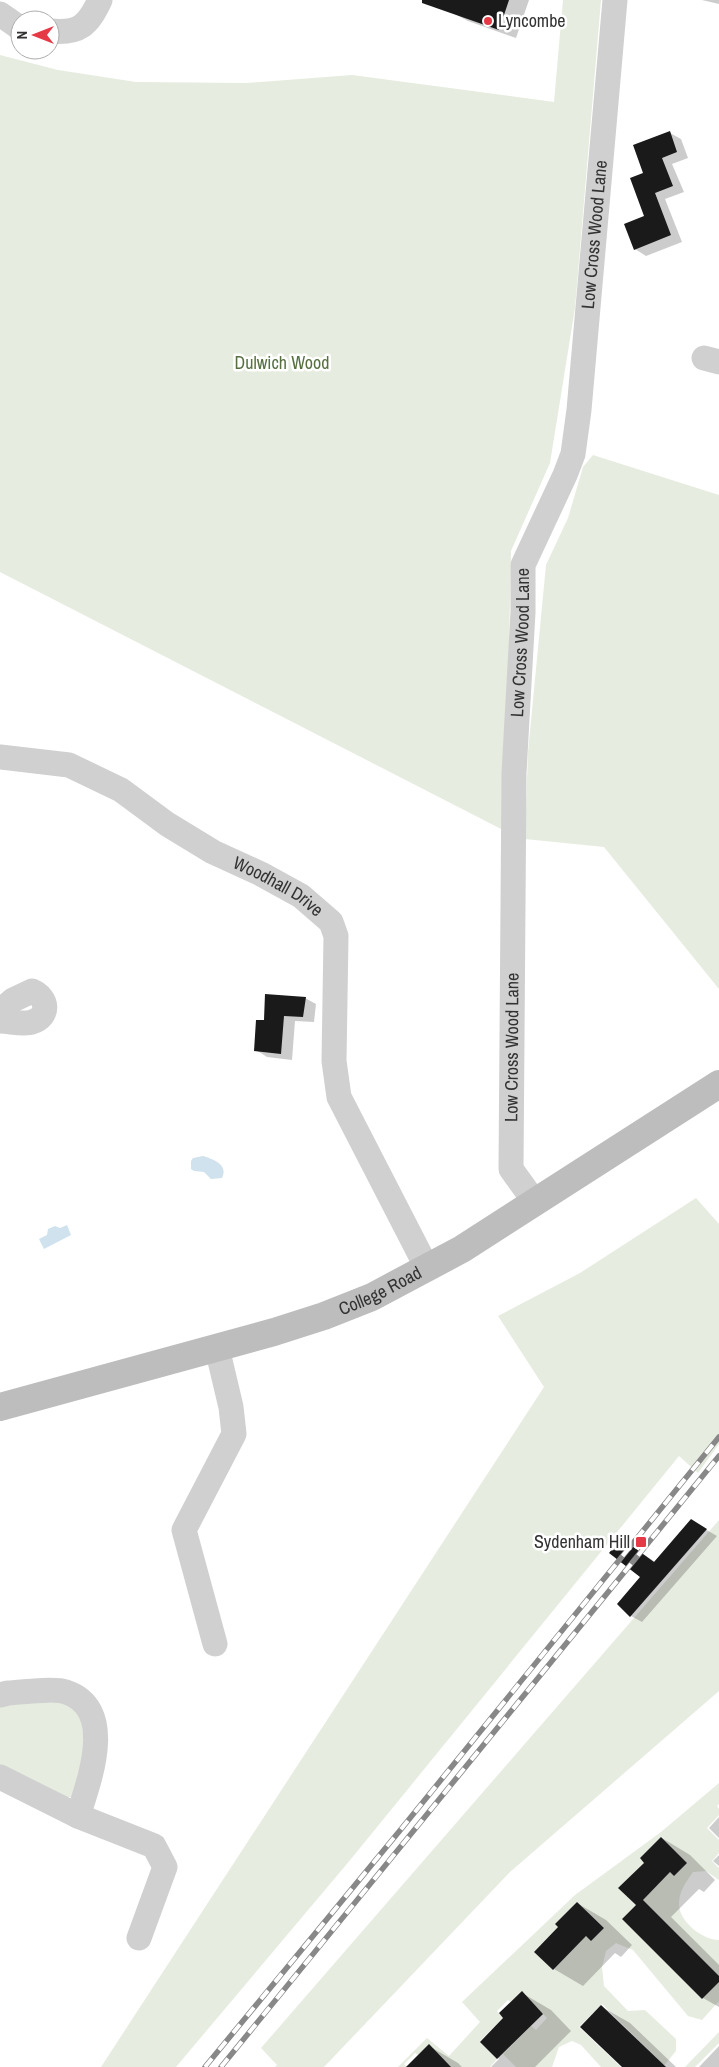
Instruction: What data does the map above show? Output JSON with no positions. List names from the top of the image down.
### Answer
{
  "streets": {
    "street": ["Low Cross Wood Lane", "Woodhall Drive", "College Road"]
  },
  "crossings": [
    ["Low Cross Wood Lane", "College Road"],
    ["Woodhall Drive", "College Road"]
  ],
  "parks": ["Dulwich Wood"],
  "places": {
    "other": ["Lyncombe"],
    "transit": ["Sydenham Hill"]
  },
  "north": "left"
}
